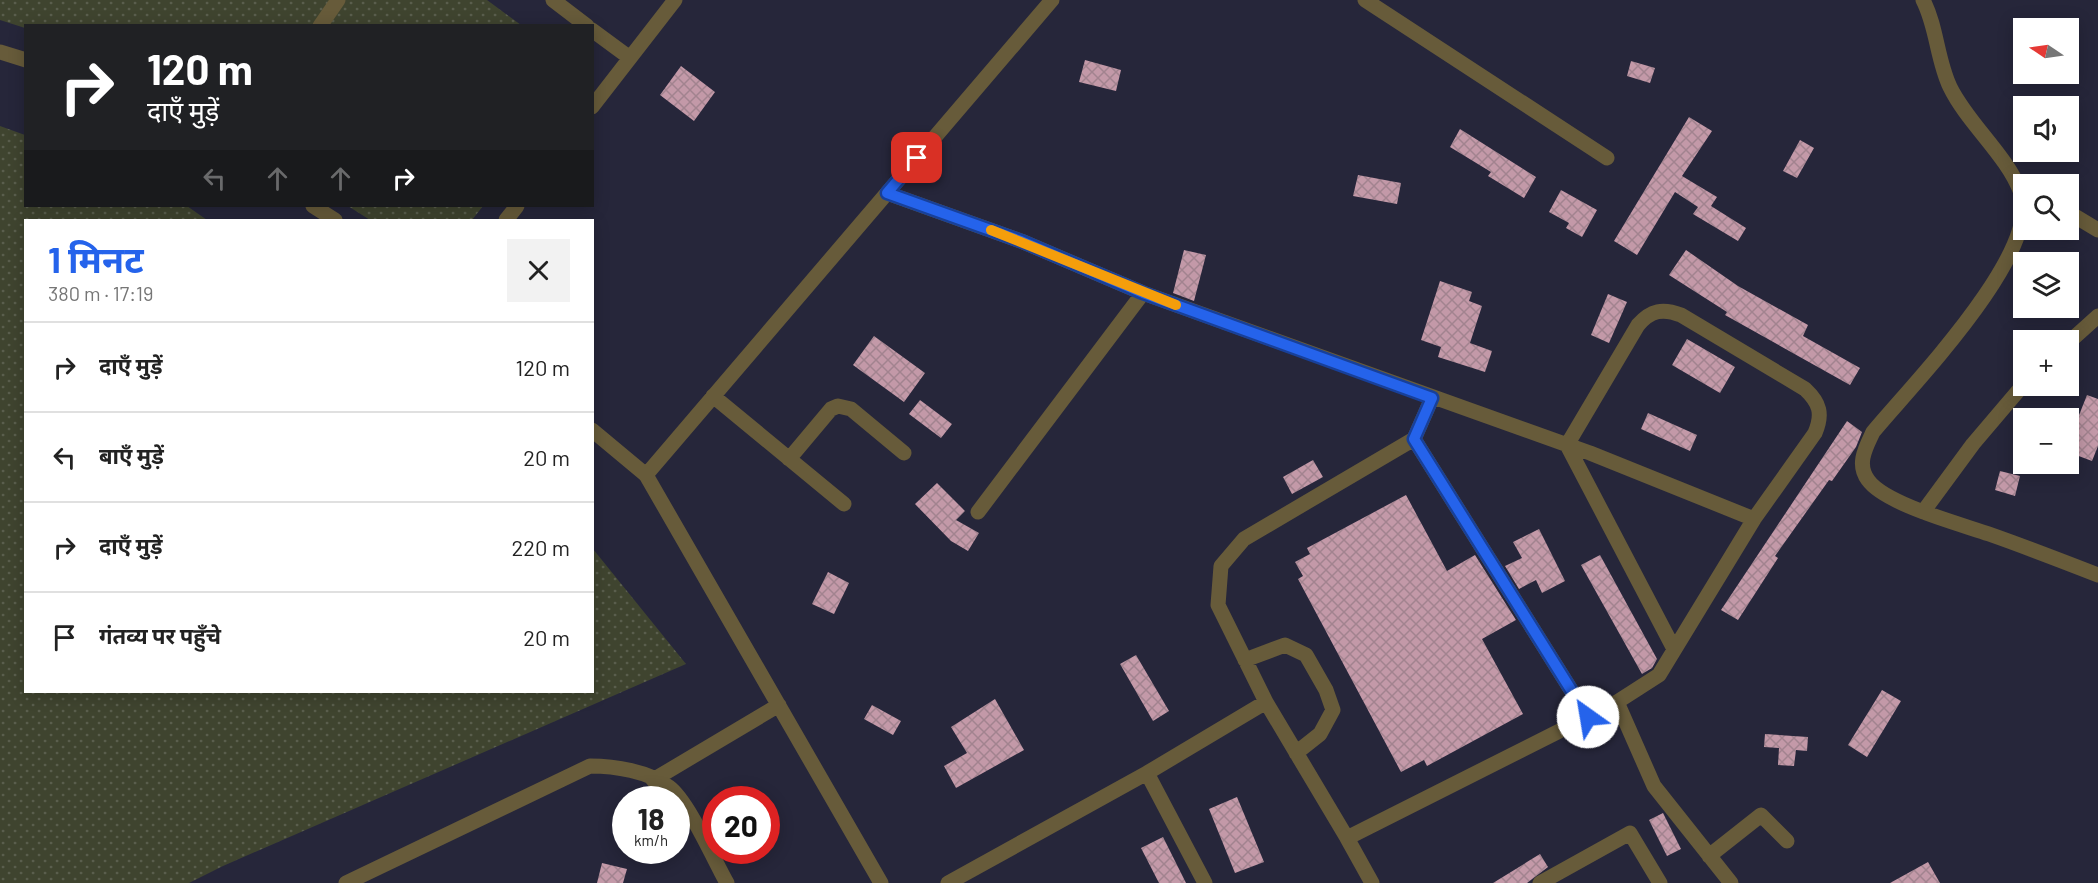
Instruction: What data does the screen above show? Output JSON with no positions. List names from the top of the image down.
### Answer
{
  "north": "left",
  "page": {
    "map_buttons": ["+", "−"],
    "turn": ["120 m", "दाएँ मुड़ें"],
    "heading": ["1 मिनट", "380 m · 17:19"],
    "list": [
      {
        "name": "दाएँ मुड़ें",
        "value": "120 m"
      },
      {
        "name": "बाएँ मुड़ें",
        "value": "20 m"
      },
      {
        "name": "दाएँ मुड़ें",
        "value": "220 m"
      },
      {
        "name": "गंतव्य पर पहुँचे",
        "value": "20 m"
      }
    ],
    "speed": "18 km/h",
    "limit": "20"
  }
}
